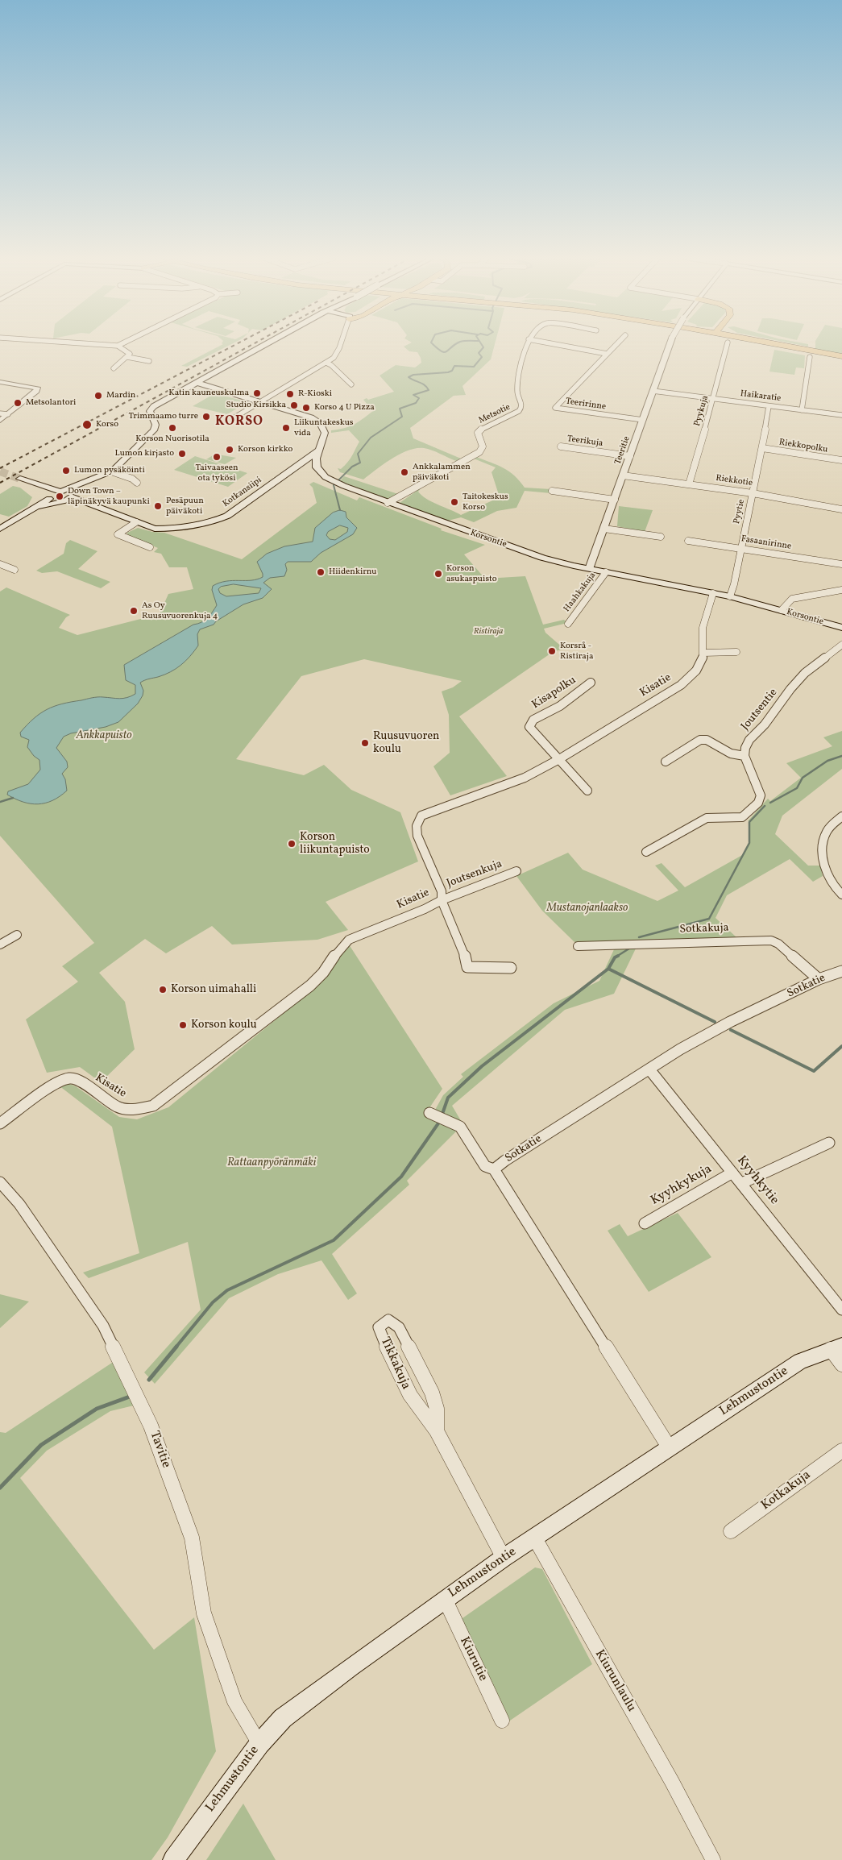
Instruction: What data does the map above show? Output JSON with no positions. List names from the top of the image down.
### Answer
{
  "streets": {
    "main road": ["Kotkansiipi", "Korsontie", "Lehmustontie"],
    "street": [
      "Haikaratie",
      "Teeririnne",
      "Pyykuja",
      "Metsotie",
      "Teerikuja",
      "Riekkopolku",
      "Teeritie",
      "Riekkotie",
      "Pyytie",
      "Fasaanirinne",
      "Haahkakuja",
      "Kisatie",
      "Kisapolku",
      "Joutsentie",
      "Joutsenkuja",
      "Sotkakuja",
      "Sotkatie",
      "Kyyhkytie",
      "Kyyhkykuja",
      "Tikkakuja",
      "Tavitie",
      "Kotkakuja",
      "Kiurutie",
      "Kiurunlaulu"
    ]
  },
  "crossings": [
    ["Haikaratie", "Pyykuja"],
    ["Haikaratie", "Teeritie"],
    ["Haikaratie", "Pyytie"],
    ["Teeririnne", "Teeritie"],
    ["Pyykuja", "Riekkotie"],
    ["Metsotie", "Korsontie"],
    ["Teerikuja", "Teeritie"],
    ["Riekkopolku", "Pyytie"],
    ["Teeritie", "Riekkotie"],
    ["Teeritie", "Korsontie"],
    ["Riekkotie", "Pyytie"],
    ["Kotkansiipi", "Korsontie"],
    ["Pyytie", "Korsontie"],
    ["Pyytie", "Fasaanirinne"],
    ["Korsontie", "Haahkakuja"],
    ["Korsontie", "Kisatie"],
    ["Kisatie", "Kisapolku"],
    ["Kisatie", "Joutsenkuja"],
    ["Sotkakuja", "Sotkatie"],
    ["Sotkatie", "Kyyhkytie"],
    ["Sotkatie", "Lehmustontie"],
    ["Kyyhkytie", "Kyyhkykuja"],
    ["Tikkakuja", "Lehmustontie"],
    ["Lehmustontie", "Tavitie"],
    ["Lehmustontie", "Kiurutie"],
    ["Lehmustontie", "Kiurunlaulu"]
  ],
  "districts": ["KORSO"],
  "parks": [
    "Ristiraja",
    "Ankkapuisto",
    "Mustanojanlaakso",
    "Rattaanpyöränmäki"
  ],
  "places": [
    "Katin kauneuskulma",
    "R-Kioski",
    "Mardin",
    "Metsolantori",
    "Studio Kirsikka",
    "Korso 4 U Pizza",
    "Trimmaamo turre",
    "Korso",
    "Korson Nuorisotila",
    "Liikuntakeskus vida",
    "Korson kirkko",
    "Lumon kirjasto",
    "Taivaaseen ota tykösi",
    "Lumon pysäköinti",
    "Ankkalammen päiväkoti",
    "Down Town – läpinäkyvä kaupunki",
    "Taitokeskus Korso",
    "Pesäpuun päiväkoti",
    "Hiidenkirnu",
    "Korson asukaspuisto",
    "As Oy Ruusuvuorenkuja 4",
    "Korsrå - Ristiraja",
    "Ruusuvuoren koulu",
    "Korson liikuntapuisto",
    "Korson uimahalli",
    "Korson koulu"
  ]
}
